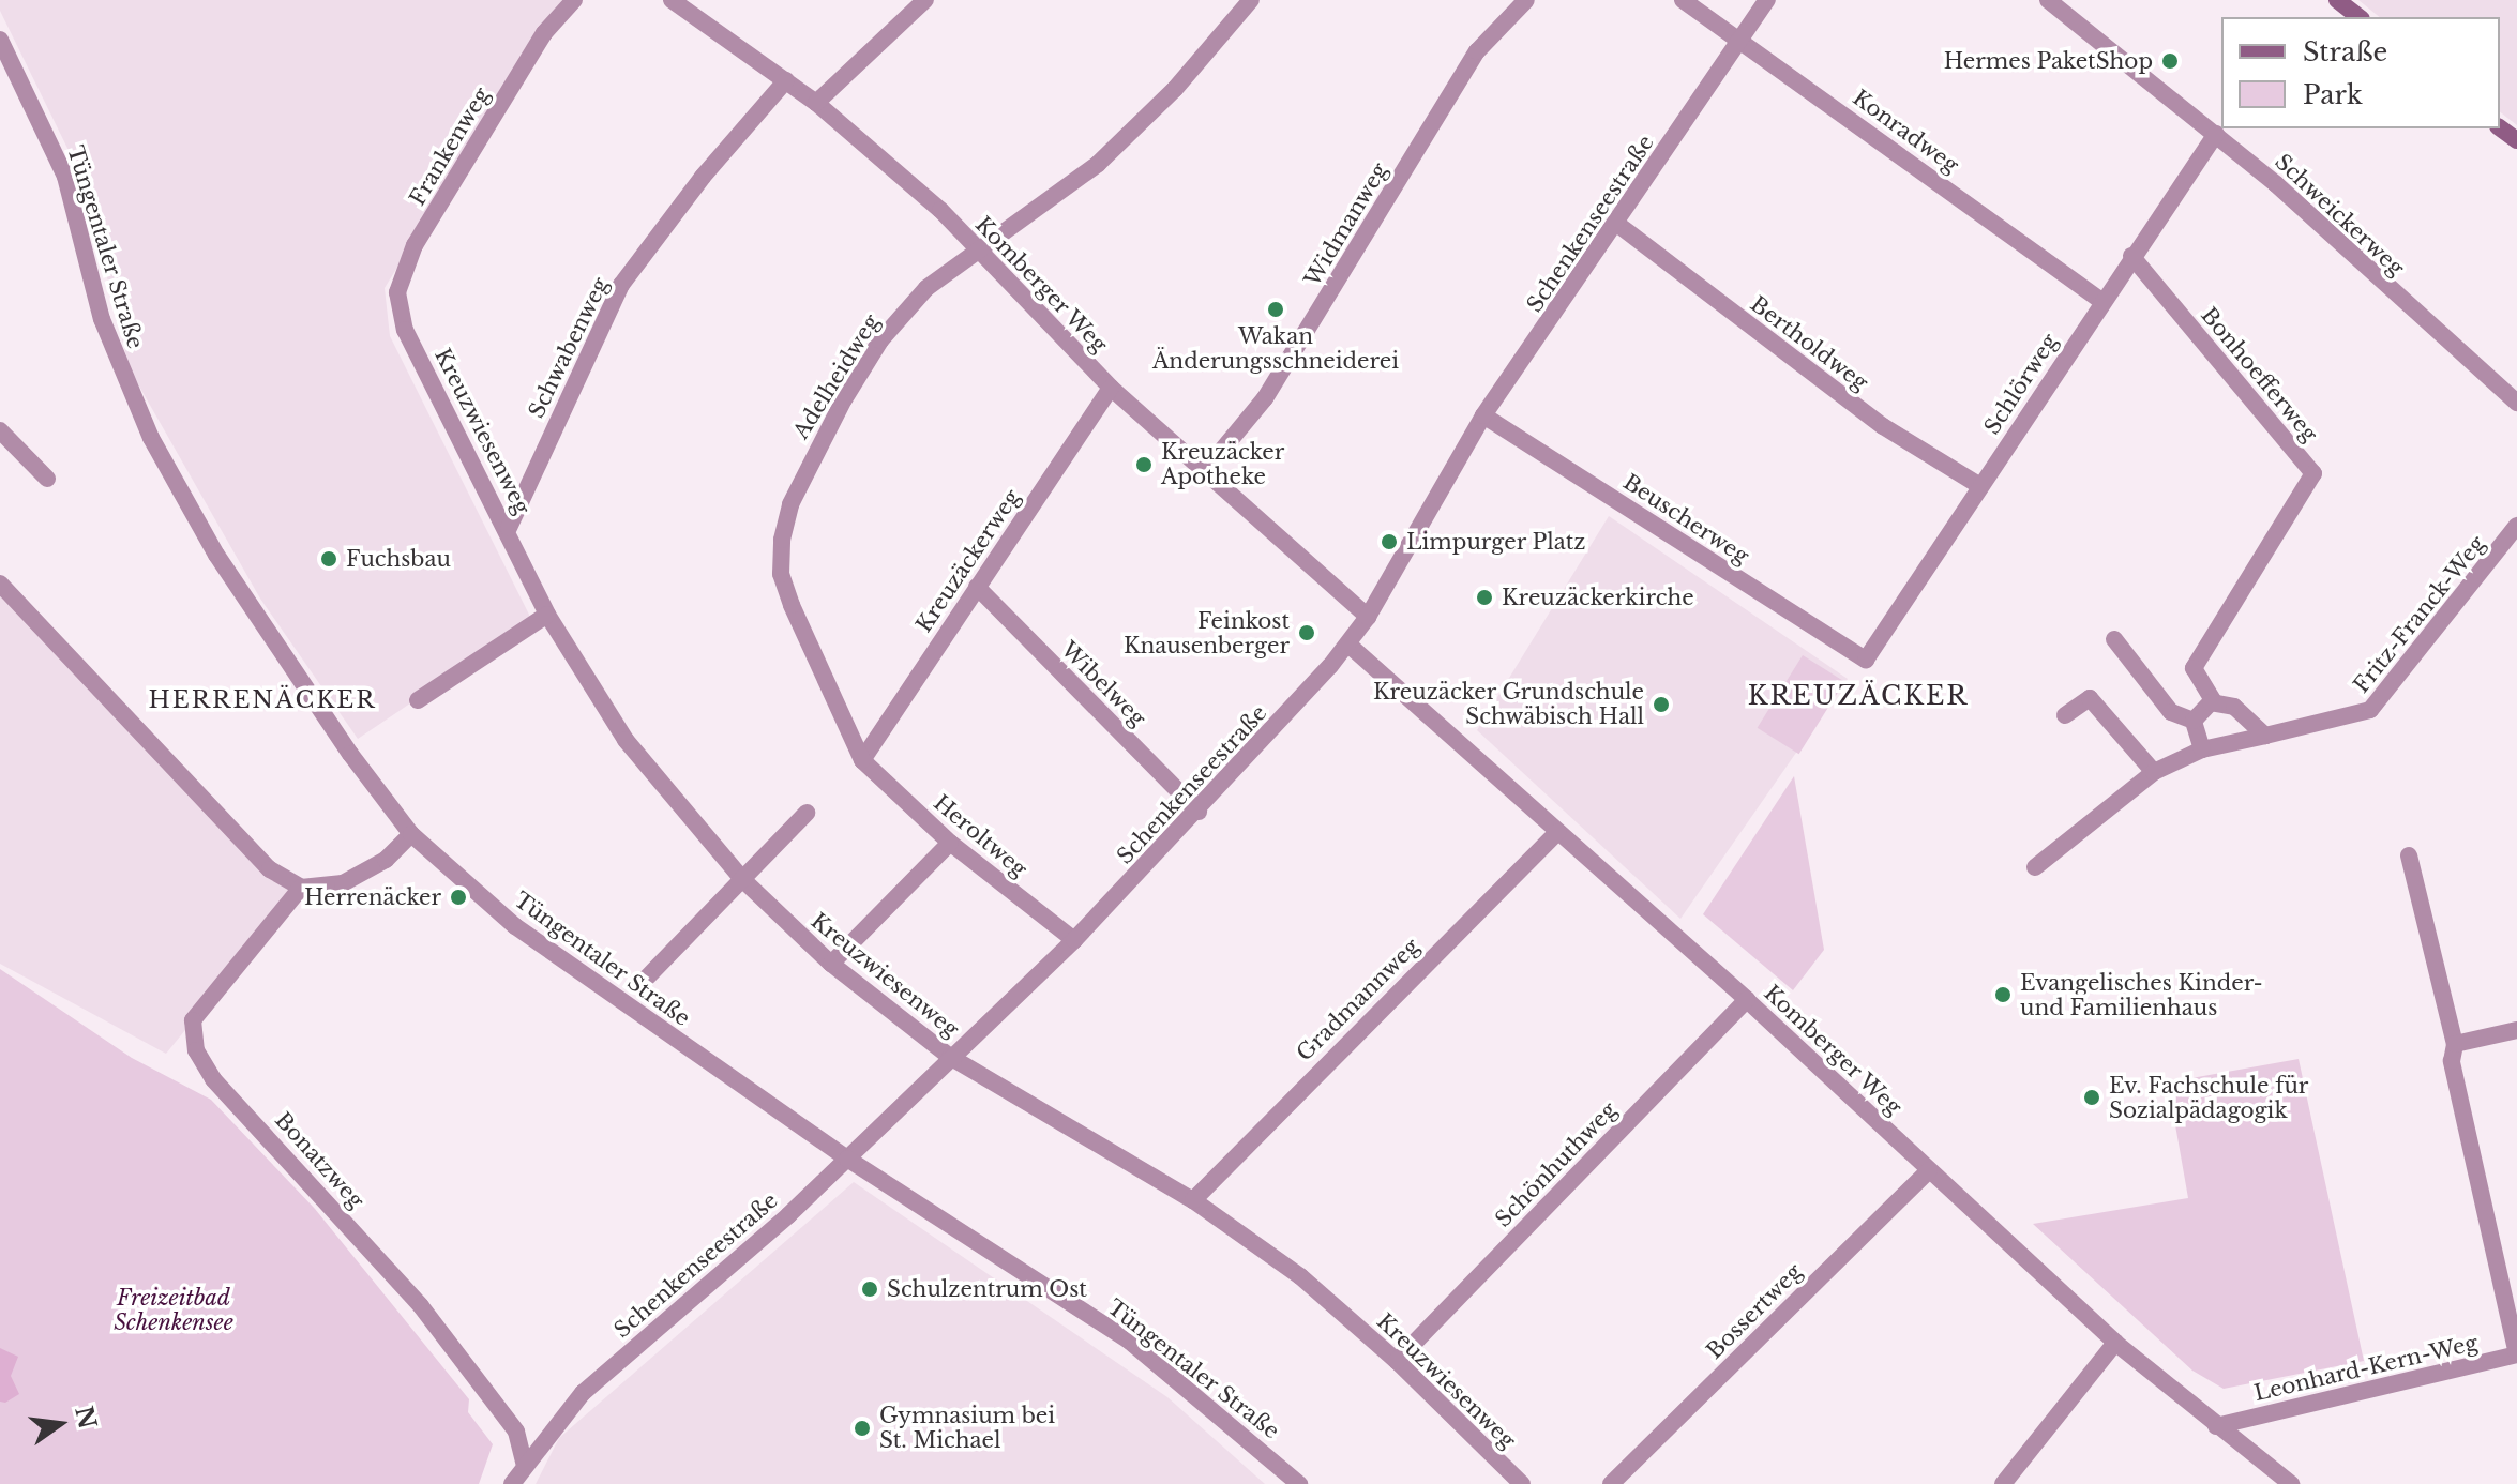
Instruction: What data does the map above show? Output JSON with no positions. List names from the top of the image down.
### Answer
{
  "streets": {
    "street": [
      "Konradweg",
      "Frankenweg",
      "Schweickerweg",
      "Schenkenseestraße",
      "Widmanweg",
      "Tüngentaler Straße",
      "Komberger Weg",
      "Bertholdweg",
      "Schwabenweg",
      "Bonhoefferweg",
      "Adelheidweg",
      "Schlörweg",
      "Kreuzwiesenweg",
      "Beuscherweg",
      "Kreuzäckerweg",
      "Fritz-Franck-Weg",
      "Wibelweg",
      "Heroltweg",
      "Gradmannweg",
      "Bonatzweg",
      "Schönhuthweg",
      "Bossertweg",
      "Leonhard-Kern-Weg"
    ]
  },
  "crossings": [
    ["Konradweg", "Schenkenseestraße"],
    ["Konradweg", "Schlörweg"],
    ["Frankenweg", "Kreuzwiesenweg"],
    ["Schweickerweg", "Schlörweg"],
    ["Schenkenseestraße", "Tüngentaler Straße"],
    ["Schenkenseestraße", "Komberger Weg"],
    ["Schenkenseestraße", "Bertholdweg"],
    ["Schenkenseestraße", "Kreuzwiesenweg"],
    ["Schenkenseestraße", "Beuscherweg"],
    ["Schenkenseestraße", "Wibelweg"],
    ["Schenkenseestraße", "Heroltweg"],
    ["Schenkenseestraße", "Bonatzweg"],
    ["Widmanweg", "Komberger Weg"],
    ["Komberger Weg", "Schwabenweg"],
    ["Komberger Weg", "Adelheidweg"],
    ["Komberger Weg", "Kreuzäckerweg"],
    ["Komberger Weg", "Gradmannweg"],
    ["Komberger Weg", "Schönhuthweg"],
    ["Komberger Weg", "Bossertweg"],
    ["Komberger Weg", "Leonhard-Kern-Weg"],
    ["Bertholdweg", "Schlörweg"],
    ["Schwabenweg", "Kreuzwiesenweg"],
    ["Bonhoefferweg", "Schlörweg"],
    ["Adelheidweg", "Kreuzäckerweg"],
    ["Adelheidweg", "Heroltweg"],
    ["Schlörweg", "Beuscherweg"],
    ["Kreuzwiesenweg", "Gradmannweg"],
    ["Kreuzwiesenweg", "Schönhuthweg"],
    ["Kreuzäckerweg", "Wibelweg"],
    ["Kreuzäckerweg", "Heroltweg"]
  ],
  "districts": ["KREUZÄCKER", "HERRENÄCKER"],
  "parks": ["Freizeitbad Schenkensee"],
  "places": [
    "Hermes PaketShop",
    "Wakan Änderungsschneiderei",
    "Kreuzäcker Apotheke",
    "Limpurger Platz",
    "Fuchsbau",
    "Kreuzäckerkirche",
    "Feinkost Knausenberger",
    "Kreuzäcker Grundschule Schwäbisch Hall",
    "Herrenäcker",
    "Evangelisches Kinder- und Familienhaus",
    "Ev. Fachschule für Sozialpädagogik",
    "Schulzentrum Ost",
    "Gymnasium bei St. Michael"
  ],
  "legend": ["Straße", "Park"],
  "north": "right"
}
